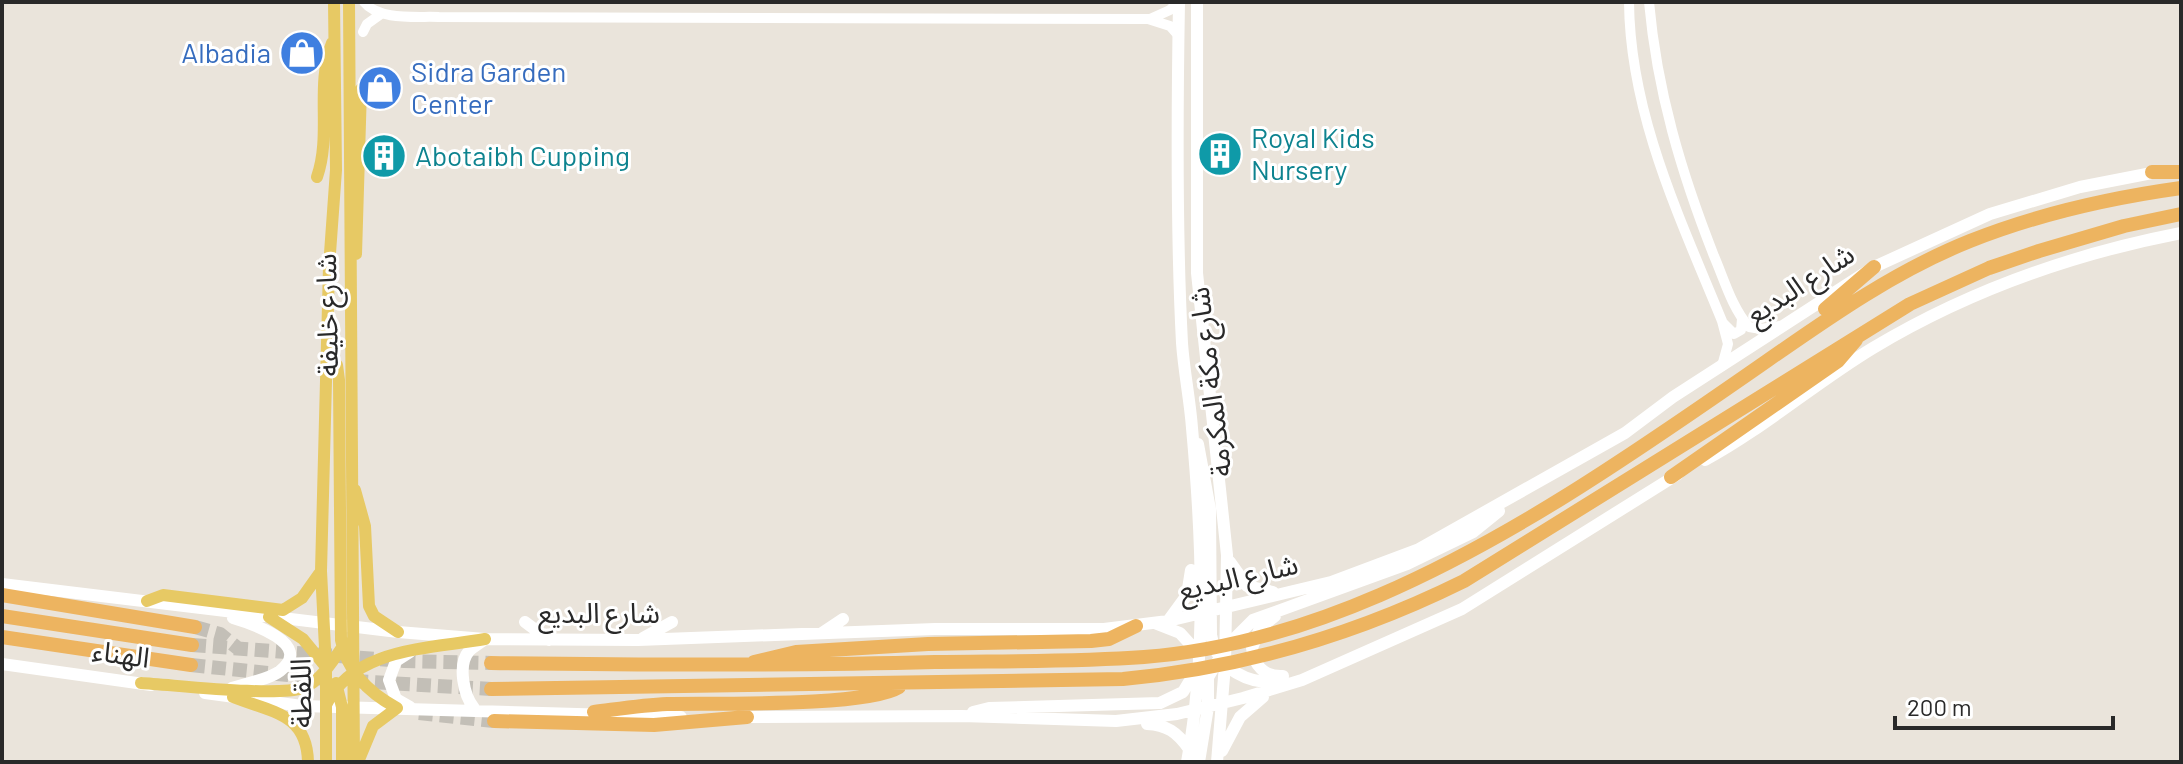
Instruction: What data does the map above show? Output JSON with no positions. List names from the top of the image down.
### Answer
{
  "streets": {
    "highway": ["شارع البديع", "الهناء"],
    "main road": ["شارع خليفة", "شارع مكة المكرمة", "اللقطة"]
  },
  "crossings": [
    ["شارع البديع", "شارع خليفة"],
    ["شارع البديع", "شارع مكة المكرمة"],
    ["شارع البديع", "الهناء"],
    ["شارع البديع", "اللقطة"],
    ["شارع خليفة", "اللقطة"]
  ],
  "places": {
    "shop": ["Albadia", "Sidra Garden Center"],
    "building": ["Royal Kids Nursery", "Abotaibh Cupping"]
  },
  "scale_bar": "200 m"
}
